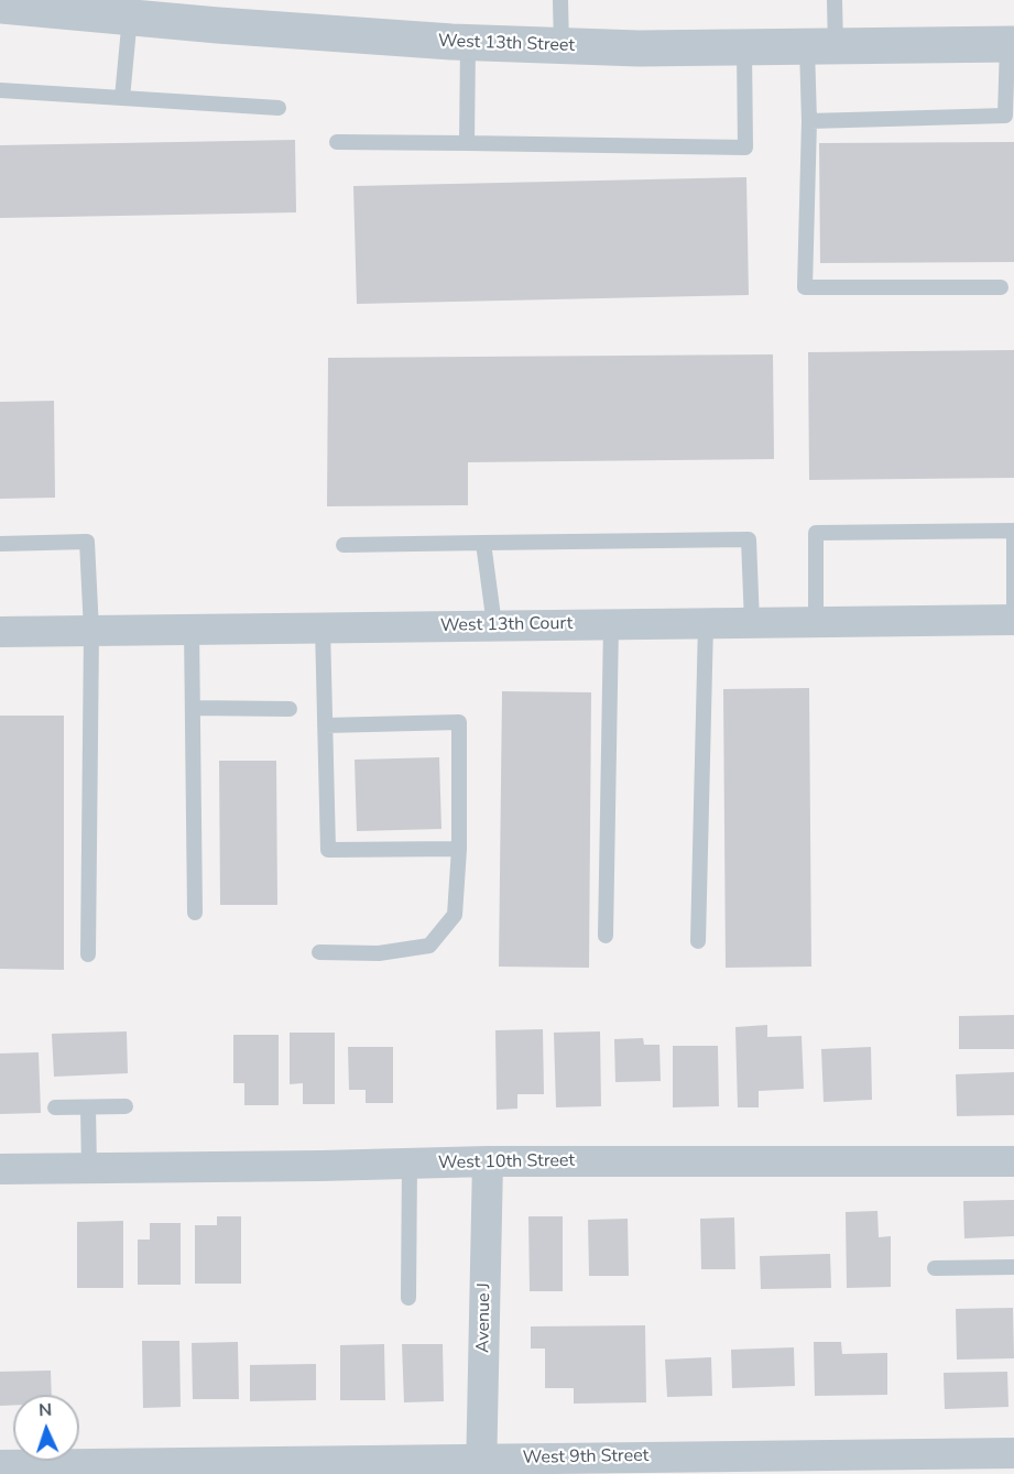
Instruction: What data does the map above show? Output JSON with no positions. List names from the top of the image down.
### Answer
{
  "streets": {
    "street": [
      "West 13th Street",
      "West 13th Court",
      "West 10th Street",
      "Avenue J",
      "West 9th Street"
    ]
  },
  "crossings": [
    ["West 10th Street", "Avenue J"],
    ["Avenue J", "West 9th Street"]
  ],
  "north": "top"
}
